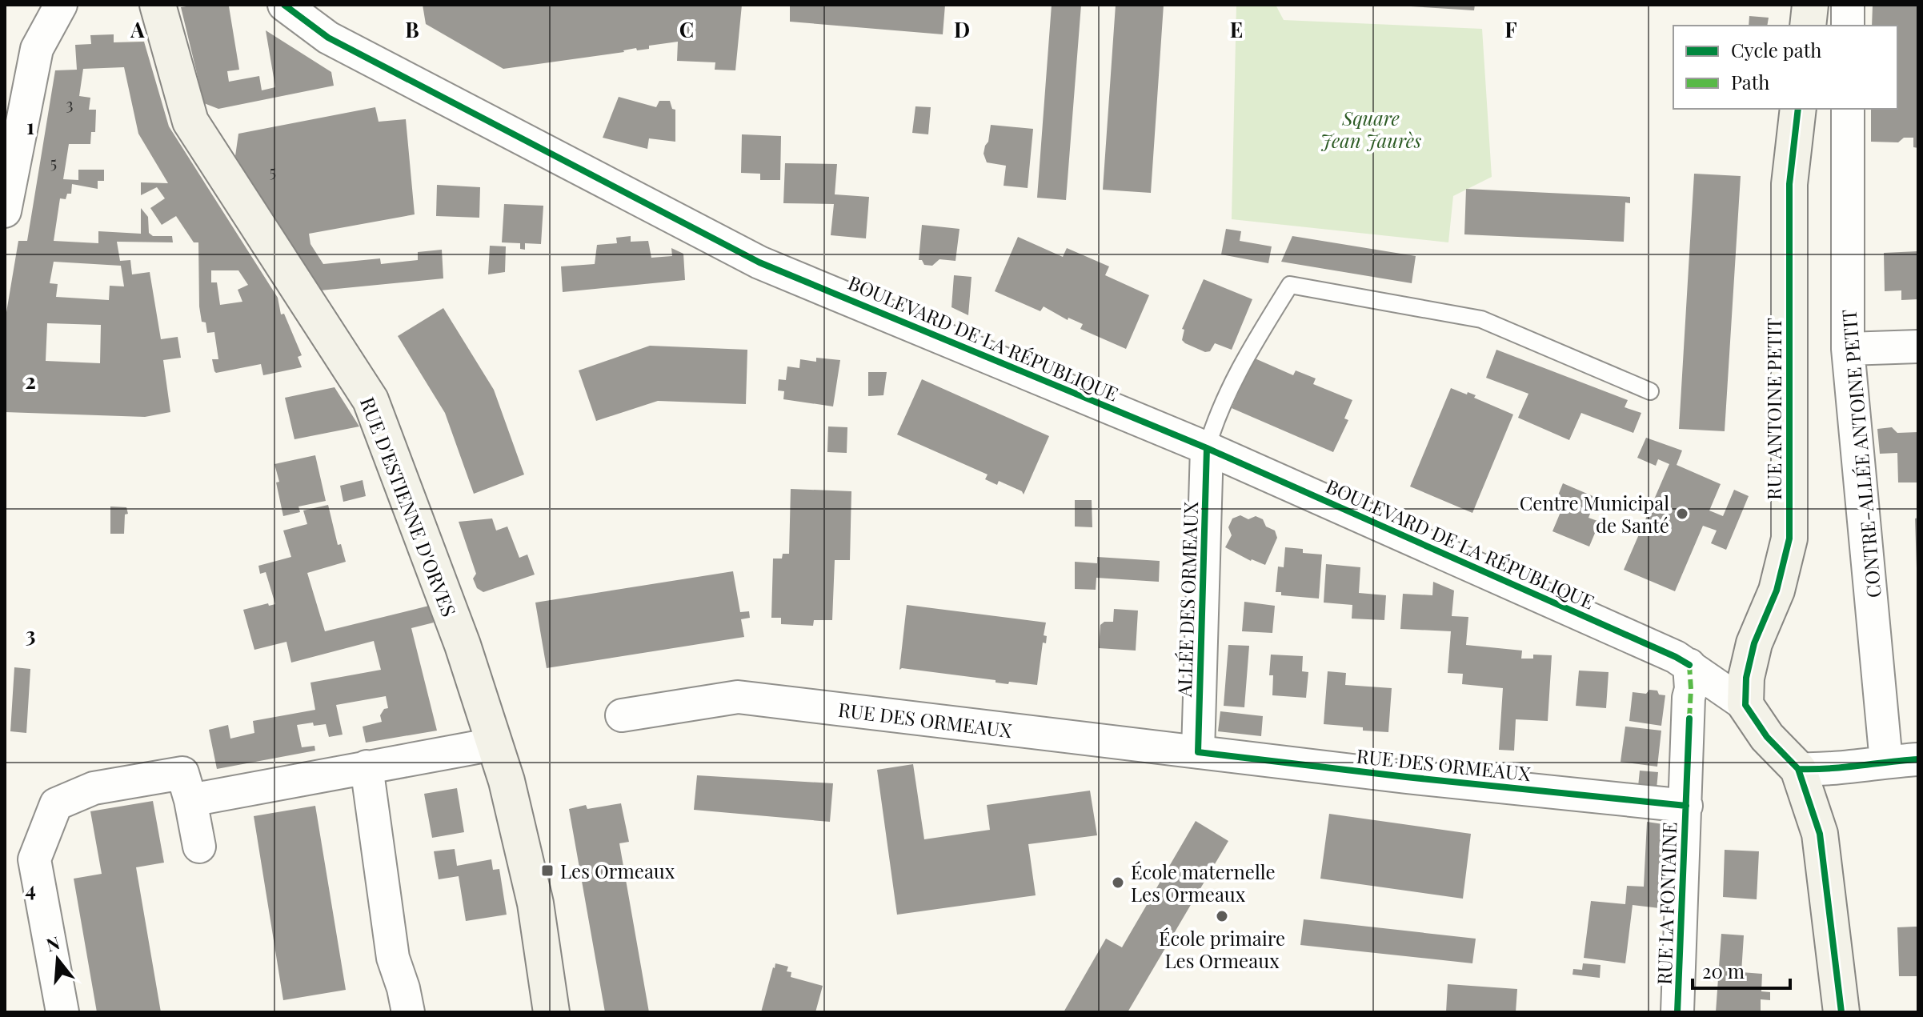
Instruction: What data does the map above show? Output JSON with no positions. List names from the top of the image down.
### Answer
{
  "streets": {
    "main road": ["RUE ANTOINE PETIT", "RUE D'ESTIENNE D'ORVES"],
    "street": [
      "BOULEVARD DE LA RÉPUBLIQUE",
      "CONTRE-ALLÉE ANTOINE PETIT",
      "ALLÉE DES ORMEAUX",
      "RUE DES ORMEAUX",
      "RUE LA FONTAINE"
    ]
  },
  "crossings": [
    ["BOULEVARD DE LA RÉPUBLIQUE", "RUE ANTOINE PETIT"],
    ["BOULEVARD DE LA RÉPUBLIQUE", "ALLÉE DES ORMEAUX"],
    ["BOULEVARD DE LA RÉPUBLIQUE", "RUE LA FONTAINE"],
    ["ALLÉE DES ORMEAUX", "RUE DES ORMEAUX"],
    ["RUE DES ORMEAUX", "RUE LA FONTAINE"]
  ],
  "parks": ["Square Jean Jaurès"],
  "places": {
    "other": ["Centre Municipal de Santé", "École maternelle Les Ormeaux", "École primaire Les Ormeaux"],
    "transit": ["Les Ormeaux"]
  },
  "house_numbers": ["3", "5", "5"],
  "legend": ["Cycle path", "Path"],
  "scale_bar": "20 m",
  "north": "top",
  "grid": {
    "columns": [
      "A",
      "B",
      "C",
      "D",
      "E",
      "F"
    ],
    "rows": [
      "1",
      "2",
      "3",
      "4"
    ]
  }
}
